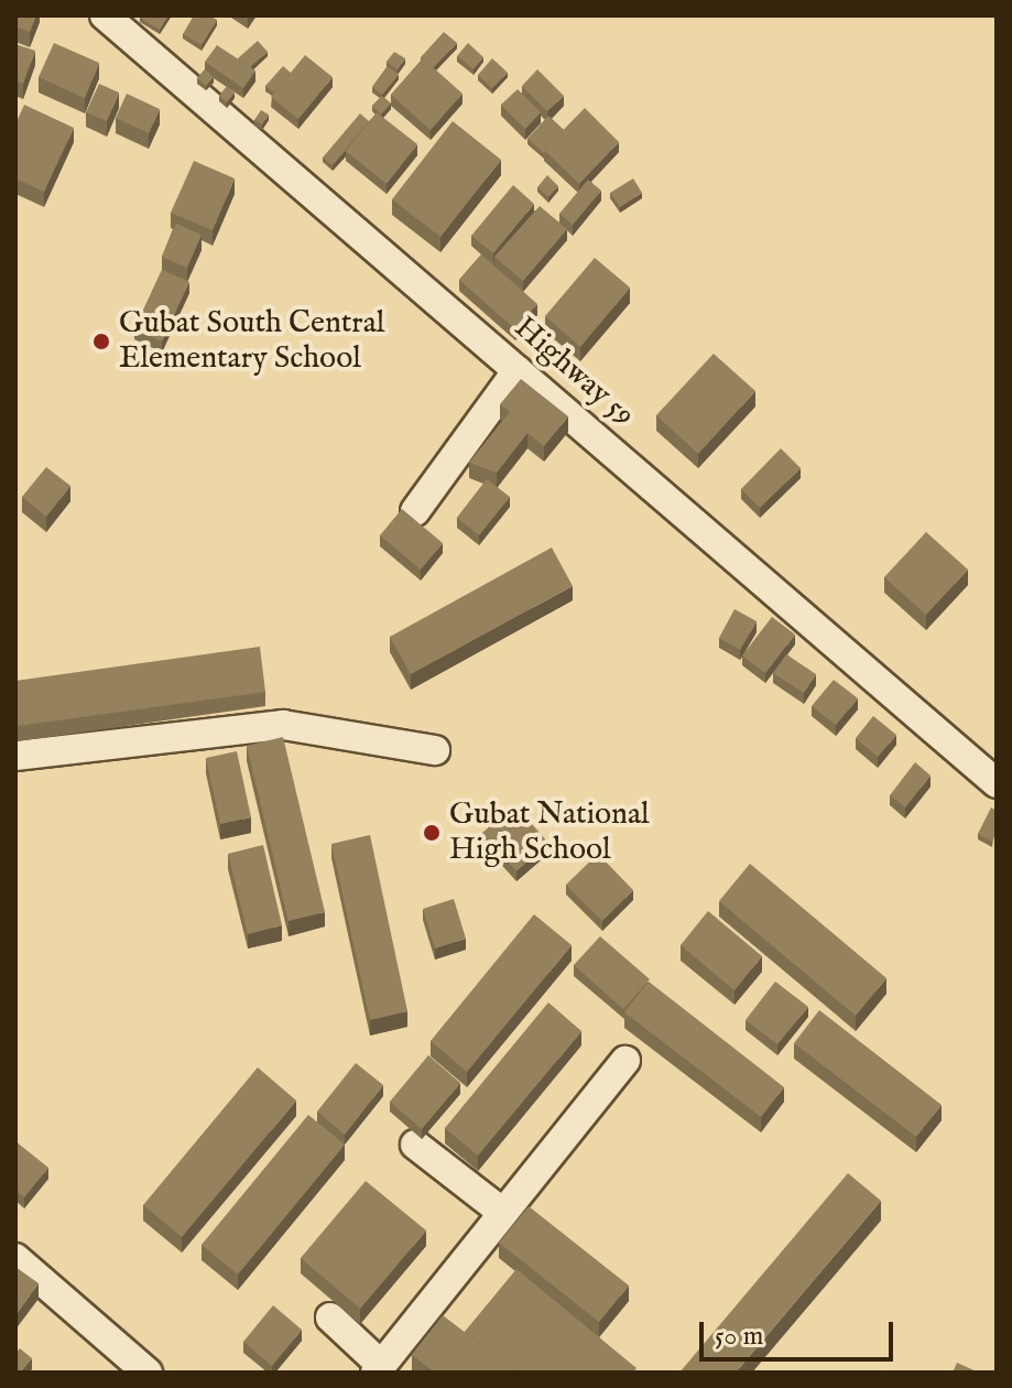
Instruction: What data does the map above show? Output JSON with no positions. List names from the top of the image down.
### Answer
{
  "streets": {
    "street": ["Highway 59"]
  },
  "places": ["Gubat South Central Elementary School", "Gubat National High School"],
  "scale_bar": "50 m"
}
